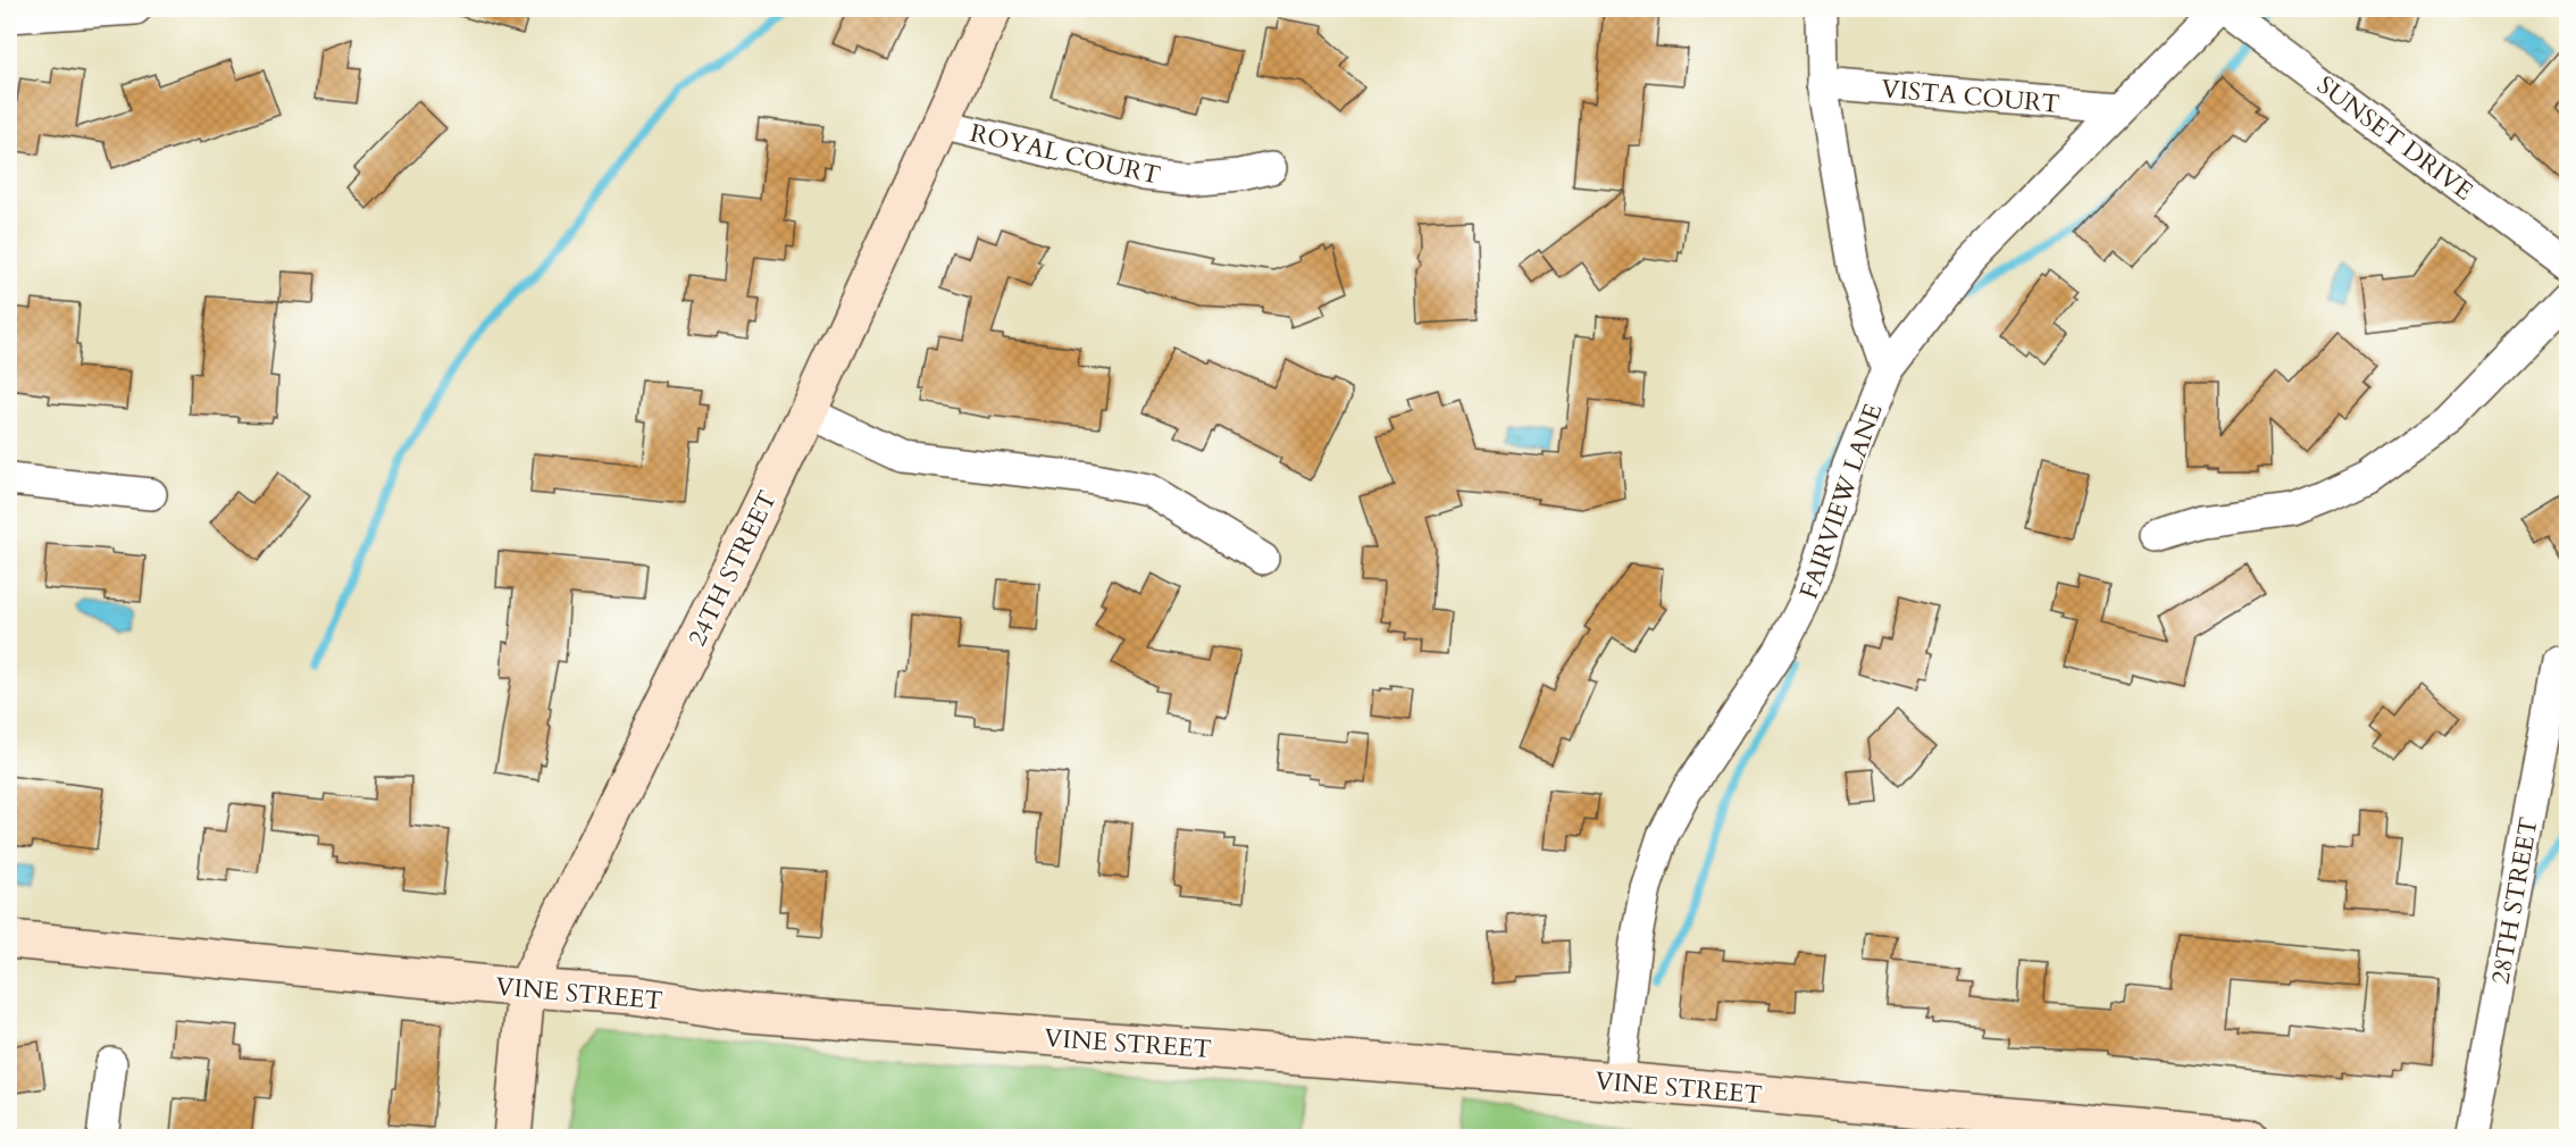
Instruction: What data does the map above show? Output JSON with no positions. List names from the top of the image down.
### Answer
{
  "streets": {
    "street": [
      "VISTA COURT",
      "SUNSET DRIVE",
      "ROYAL COURT",
      "FAIRVIEW LANE",
      "24TH STREET",
      "28TH STREET",
      "VINE STREET"
    ]
  },
  "crossings": [
    ["VISTA COURT", "FAIRVIEW LANE"],
    ["SUNSET DRIVE", "FAIRVIEW LANE"],
    ["ROYAL COURT", "24TH STREET"],
    ["FAIRVIEW LANE", "VINE STREET"],
    ["24TH STREET", "VINE STREET"]
  ]
}
